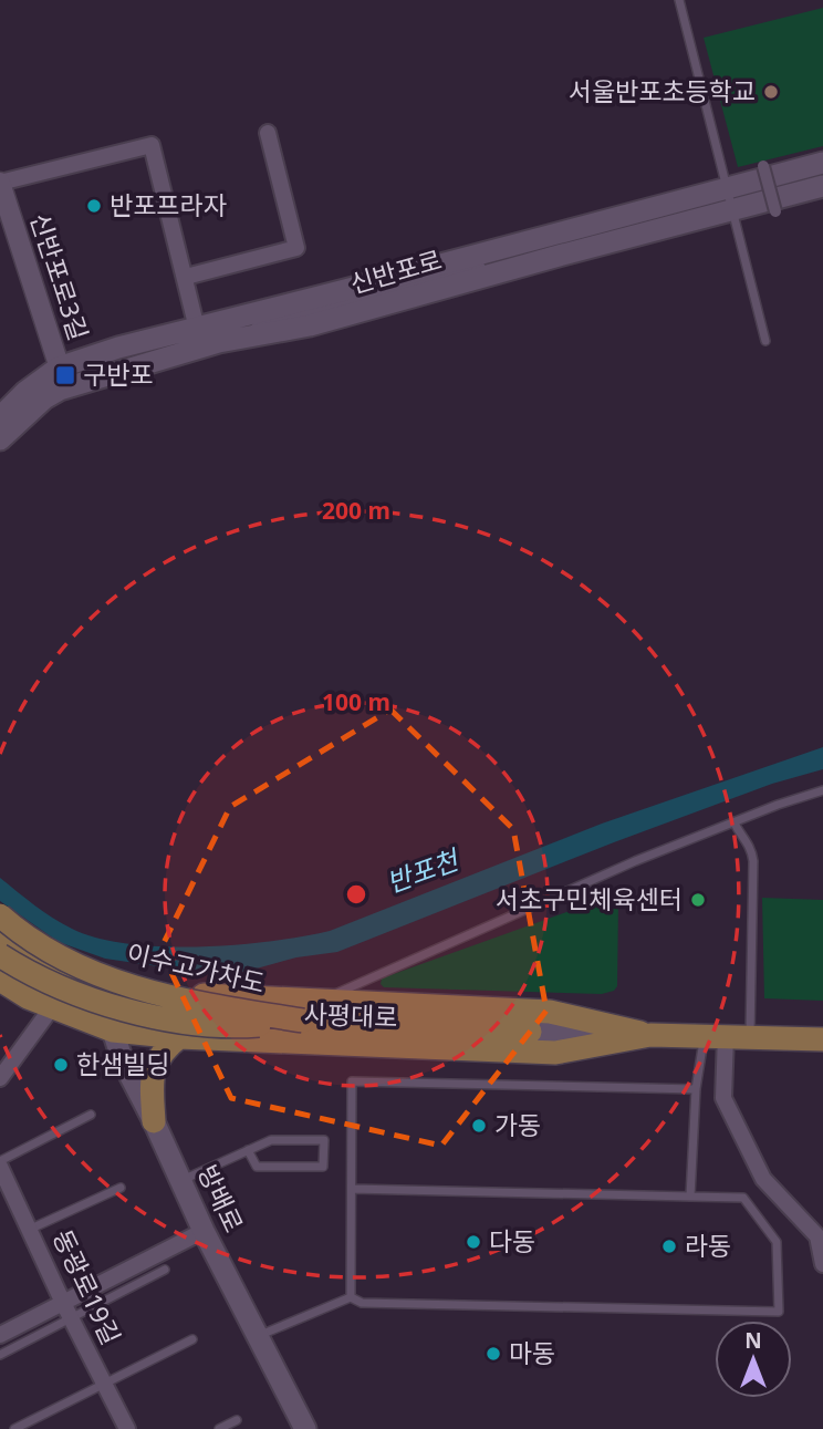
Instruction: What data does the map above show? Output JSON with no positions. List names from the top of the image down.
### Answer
{
  "streets": {
    "main road": [
      "신반포로",
      "이수고가차도",
      "사평대로",
      "방배로"
    ],
    "street": ["신반포로3길", "동광로19길"]
  },
  "crossings": [
    ["신반포로", "신반포로3길"],
    ["이수고가차도", "사평대로"],
    ["사평대로", "방배로"]
  ],
  "water": ["반포천"],
  "places": {
    "other": [
      "서울반포초등학교",
      "반포프라자",
      "서초구민체육센터",
      "한샘빌딩",
      "가동",
      "다동",
      "라동",
      "마동"
    ],
    "transit": ["구반포"]
  },
  "north": "top",
  "rings": ["200 m", "100 m"]
}
